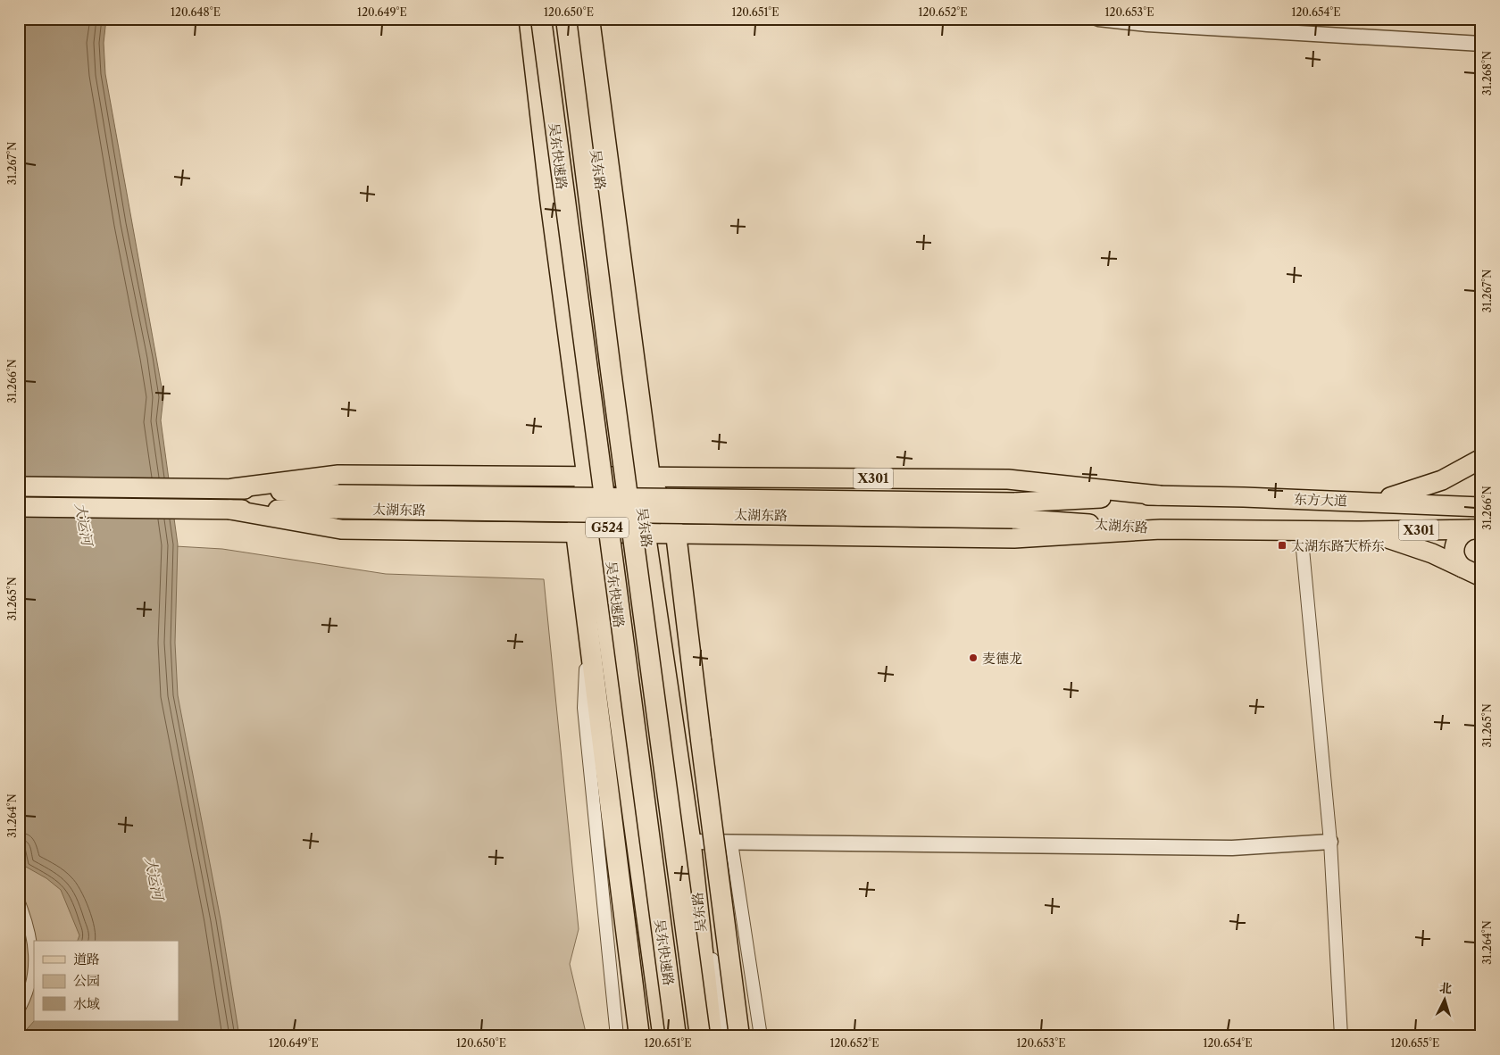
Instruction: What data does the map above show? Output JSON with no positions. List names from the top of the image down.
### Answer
{
  "streets": {
    "highway": ["吴东快速路", "G524"],
    "main road": [
      "吴东路",
      "X301",
      "东方大道",
      "太湖东路"
    ]
  },
  "crossings": [
    ["吴东路", "太湖东路"],
    ["X301", "太湖东路"],
    ["东方大道", "太湖东路"]
  ],
  "water": ["大运河"],
  "places": {
    "transit": ["太湖东路大桥东"],
    "other": ["麦德龙"]
  },
  "legend": ["道路", "公园", "水域"],
  "north": "top",
  "coordinates": [
    "120.648°E",
    "120.649°E",
    "120.650°E",
    "120.651°E",
    "120.652°E",
    "120.653°E",
    "120.654°E",
    "31.268°N",
    "31.267°N",
    "31.266°N",
    "31.265°N",
    "31.264°N",
    "120.655°E"
  ]
}
